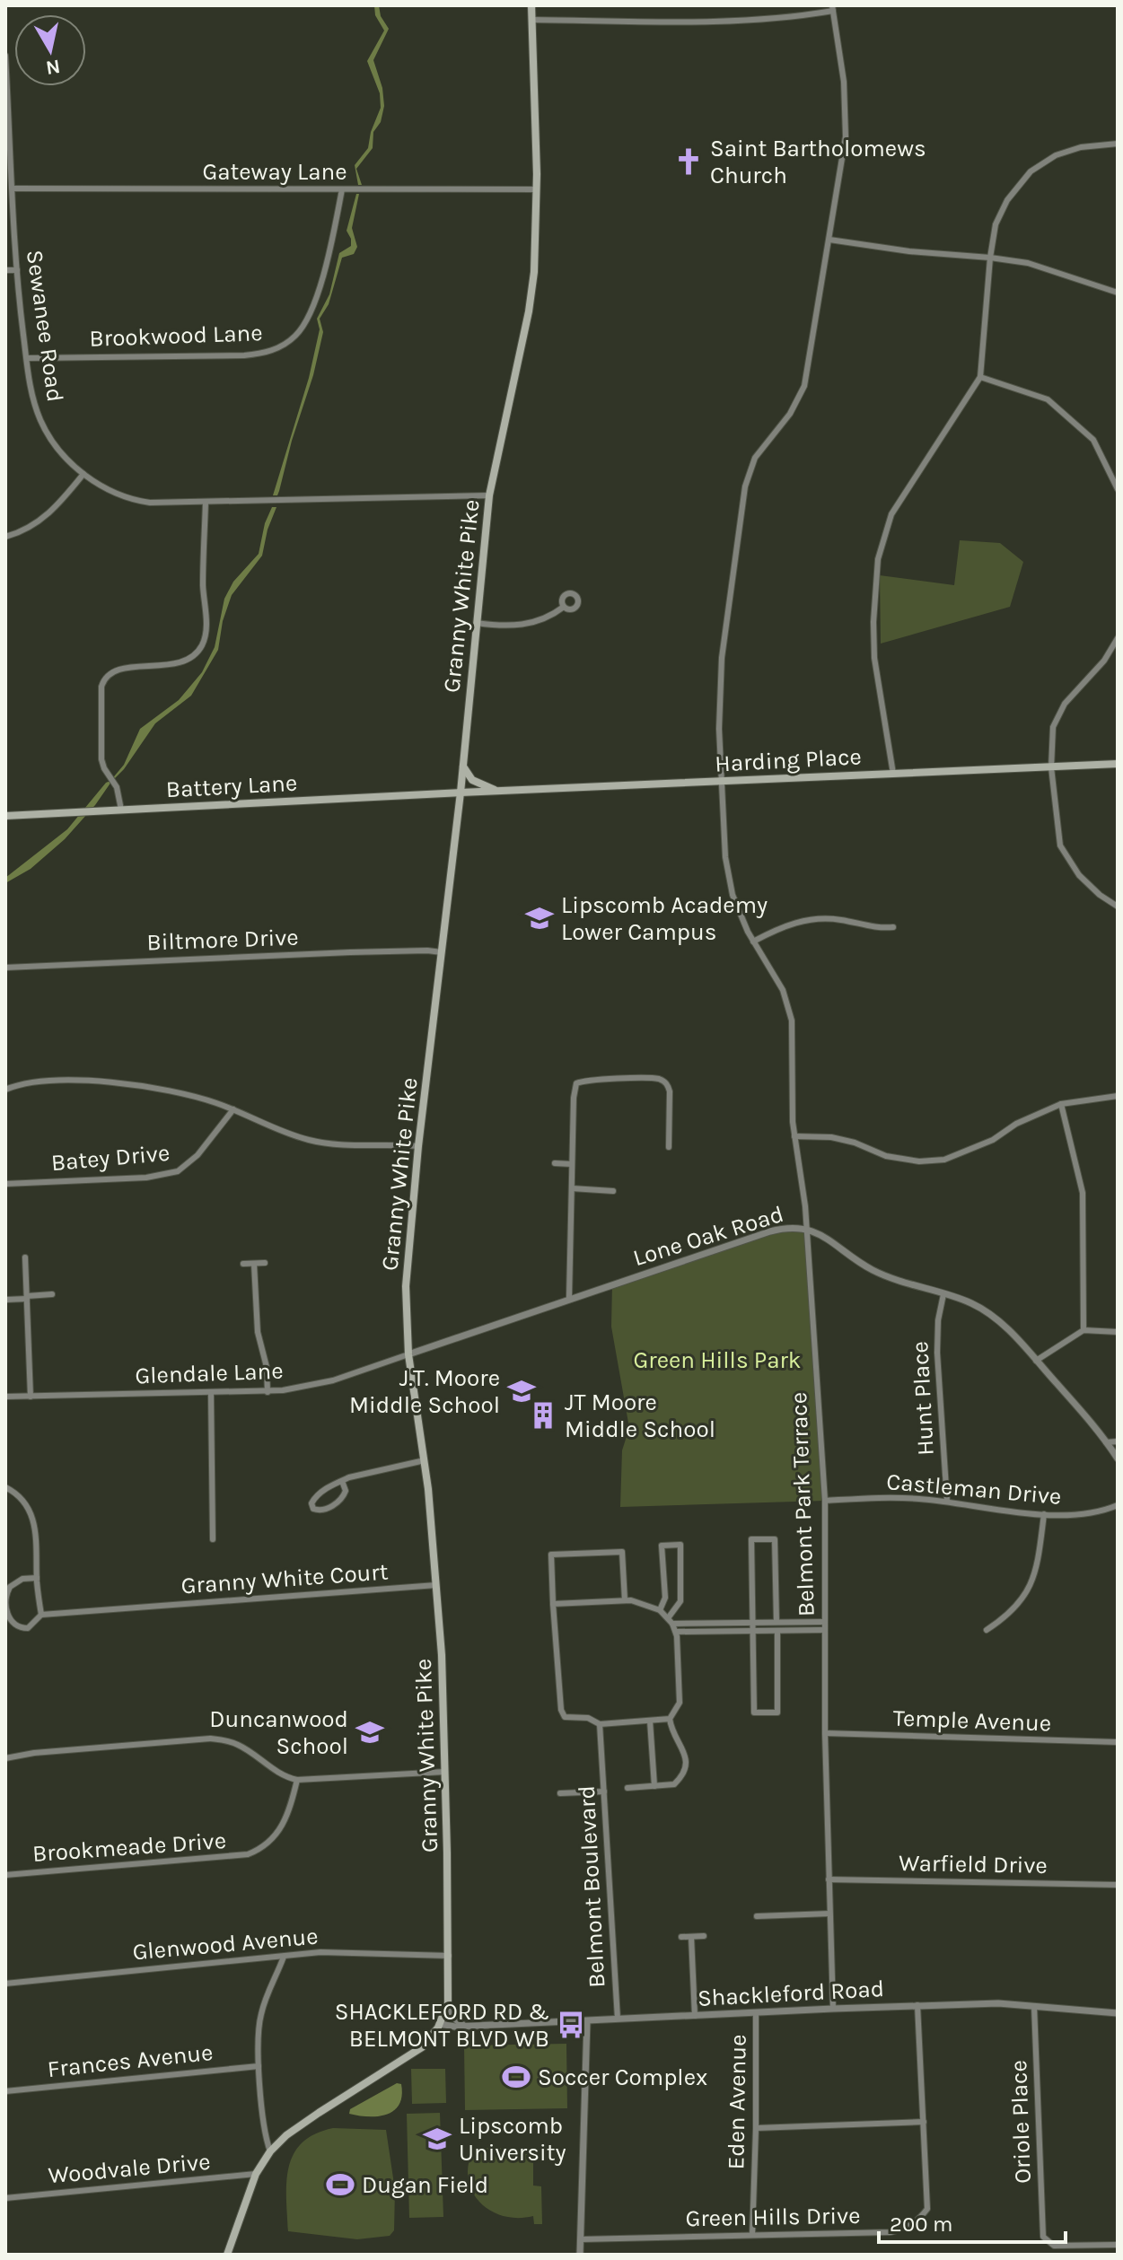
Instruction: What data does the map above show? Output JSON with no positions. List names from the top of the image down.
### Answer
{
  "streets": {
    "main road": ["Granny White Pike", "Harding Place", "Battery Lane"],
    "street": [
      "Gateway Lane",
      "Sewanee Road",
      "Brookwood Lane",
      "Biltmore Drive",
      "Batey Drive",
      "Lone Oak Road",
      "Glendale Lane",
      "Hunt Place",
      "Castleman Drive",
      "Belmont Park Terrace",
      "Granny White Court",
      "Temple Avenue",
      "Brookmeade Drive",
      "Warfield Drive",
      "Belmont Boulevard",
      "Glenwood Avenue",
      "Shackleford Road",
      "Frances Avenue",
      "Eden Avenue",
      "Oriole Place",
      "Woodvale Drive",
      "Green Hills Drive"
    ]
  },
  "crossings": [
    ["Gateway Lane", "Sewanee Road"],
    ["Gateway Lane", "Brookwood Lane"],
    ["Gateway Lane", "Granny White Pike"],
    ["Sewanee Road", "Brookwood Lane"],
    ["Sewanee Road", "Granny White Pike"],
    ["Granny White Pike", "Harding Place"],
    ["Granny White Pike", "Battery Lane"],
    ["Granny White Pike", "Biltmore Drive"],
    ["Granny White Pike", "Lone Oak Road"],
    ["Granny White Pike", "Glendale Lane"],
    ["Granny White Pike", "Granny White Court"],
    ["Granny White Pike", "Glenwood Avenue"],
    ["Granny White Pike", "Shackleford Road"],
    ["Granny White Pike", "Woodvale Drive"],
    ["Harding Place", "Battery Lane"],
    ["Harding Place", "Belmont Park Terrace"],
    ["Lone Oak Road", "Glendale Lane"],
    ["Lone Oak Road", "Hunt Place"],
    ["Lone Oak Road", "Belmont Park Terrace"],
    ["Hunt Place", "Castleman Drive"],
    ["Castleman Drive", "Belmont Park Terrace"],
    ["Belmont Park Terrace", "Temple Avenue"],
    ["Belmont Park Terrace", "Warfield Drive"],
    ["Belmont Park Terrace", "Shackleford Road"],
    ["Belmont Boulevard", "Shackleford Road"],
    ["Belmont Boulevard", "Green Hills Drive"],
    ["Shackleford Road", "Eden Avenue"],
    ["Shackleford Road", "Oriole Place"],
    ["Shackleford Road", "Green Hills Drive"],
    ["Eden Avenue", "Green Hills Drive"]
  ],
  "parks": ["Green Hills Park"],
  "places": {
    "church": ["Saint Bartholomews Church"],
    "school or university": [
      "Lipscomb Academy Lower Campus",
      "J.T. Moore Middle School",
      "Duncanwood School",
      "Lipscomb University"
    ],
    "building": ["JT Moore Middle School"],
    "bus stop": ["SHACKLEFORD RD & BELMONT BLVD WB"],
    "sports": ["Soccer Complex", "Dugan Field"]
  },
  "scale_bar": "200 m",
  "north": "bottom"
}
